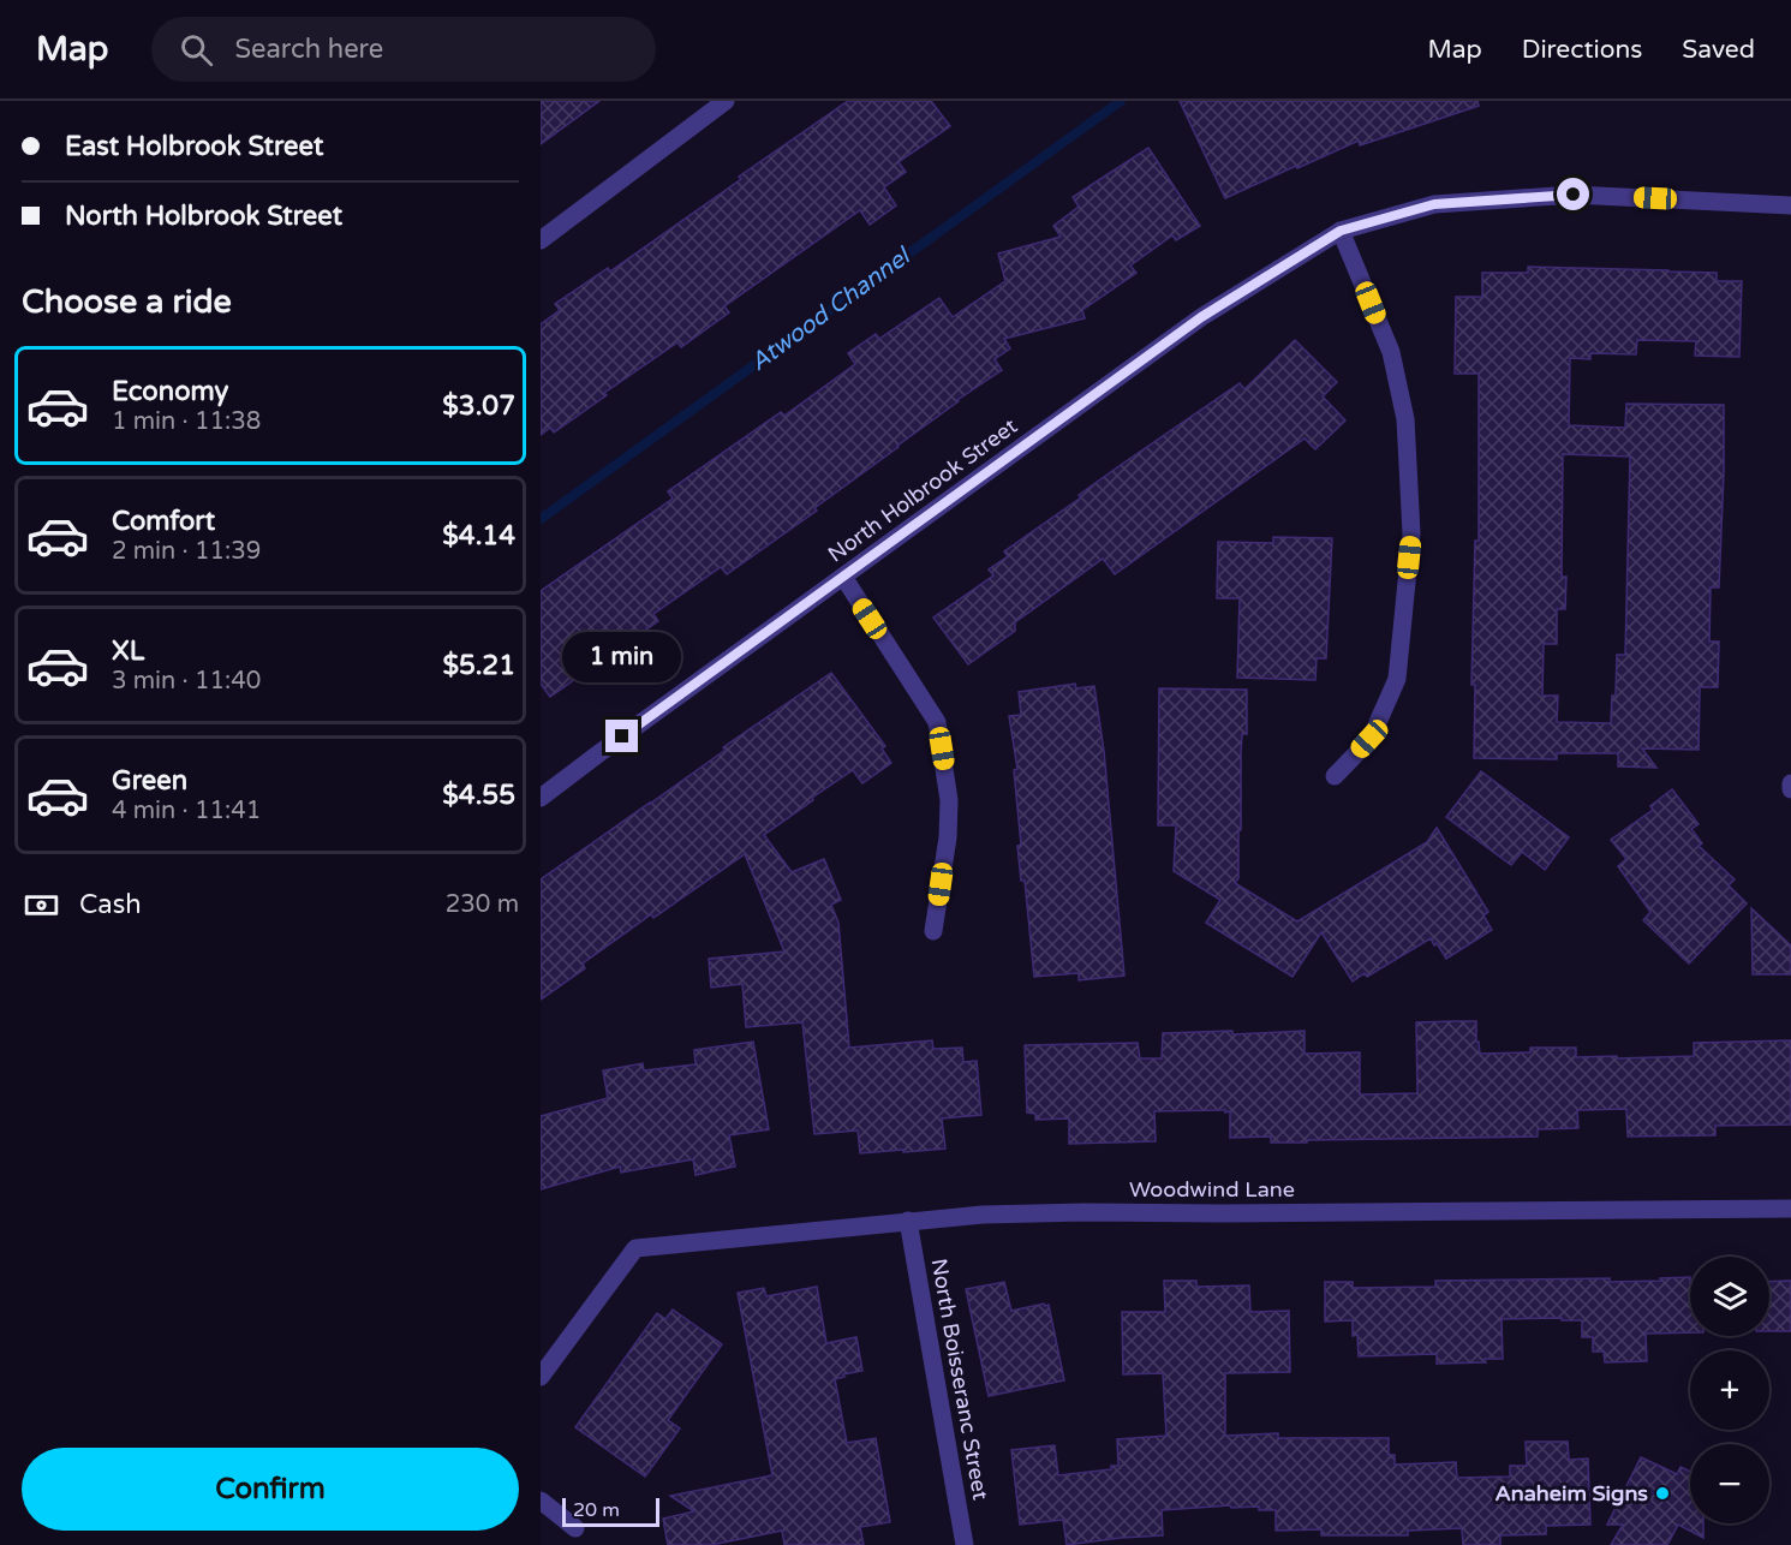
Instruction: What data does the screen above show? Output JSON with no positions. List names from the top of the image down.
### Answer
{
  "streets": {
    "street": ["North Holbrook Street", "Woodwind Lane", "North Boisseranc Street"]
  },
  "crossings": [
    ["Woodwind Lane", "North Boisseranc Street"]
  ],
  "water": ["Atwood Channel"],
  "places": ["Anaheim Signs"],
  "scale_bar": "20 m",
  "page": {
    "header": "Map",
    "search": "Search here",
    "nav": ["Map", "Directions", "Saved"],
    "banner": ["East Holbrook Street", "North Holbrook Street"],
    "heading": "Choose a ride",
    "list": [
      {
        "name": "Economy",
        "note": "1 min · 11:38",
        "value": "$3.07"
      },
      {
        "name": "Comfort",
        "note": "2 min · 11:39",
        "value": "$4.14"
      },
      {
        "name": "XL",
        "note": "3 min · 11:40",
        "value": "$5.21"
      },
      {
        "name": "Green",
        "note": "4 min · 11:41",
        "value": "$4.55"
      }
    ],
    "bubble": "1 min",
    "pay": ["Cash", "230 m"],
    "map_buttons": ["+", "−"],
    "buttons": "Confirm",
    "scale": "20 m"
  }
}
